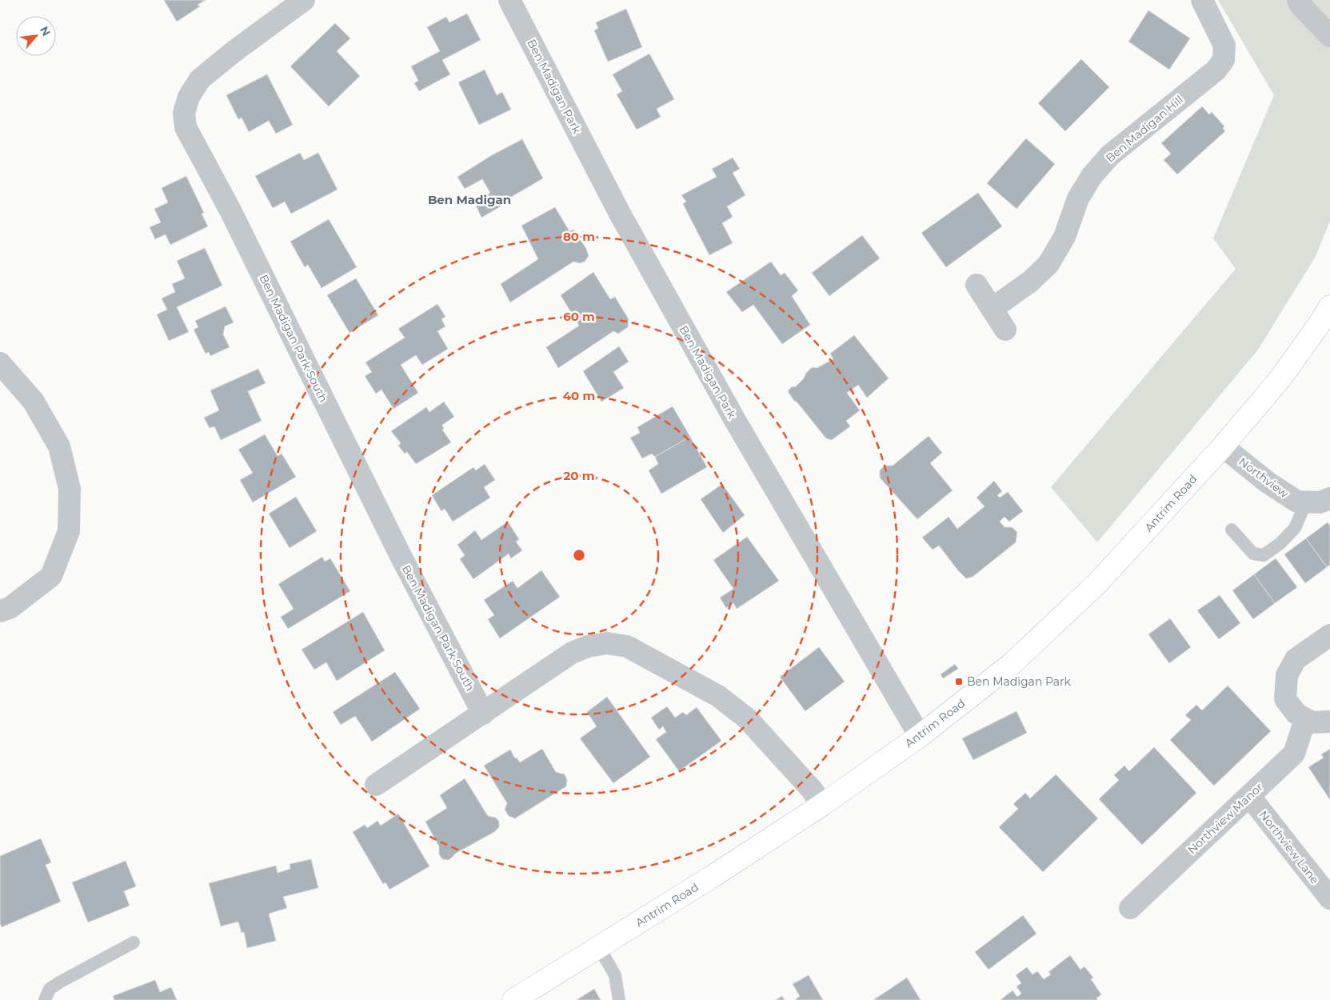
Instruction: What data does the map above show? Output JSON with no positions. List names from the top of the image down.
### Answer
{
  "streets": {
    "main road": ["Antrim Road"],
    "street": [
      "Ben Madigan Park",
      "Ben Madigan Hill",
      "Ben Madigan Park South",
      "Northview",
      "Northview Manor",
      "Northview Lane"
    ]
  },
  "crossings": [
    ["Ben Madigan Park", "Antrim Road"],
    ["Northview", "Antrim Road"],
    ["Northview Manor", "Northview Lane"]
  ],
  "districts": ["Ben Madigan"],
  "places": {
    "transit": ["Ben Madigan Park"]
  },
  "north": "top right",
  "rings": [
    "80 m",
    "60 m",
    "40 m",
    "20 m"
  ]
}
